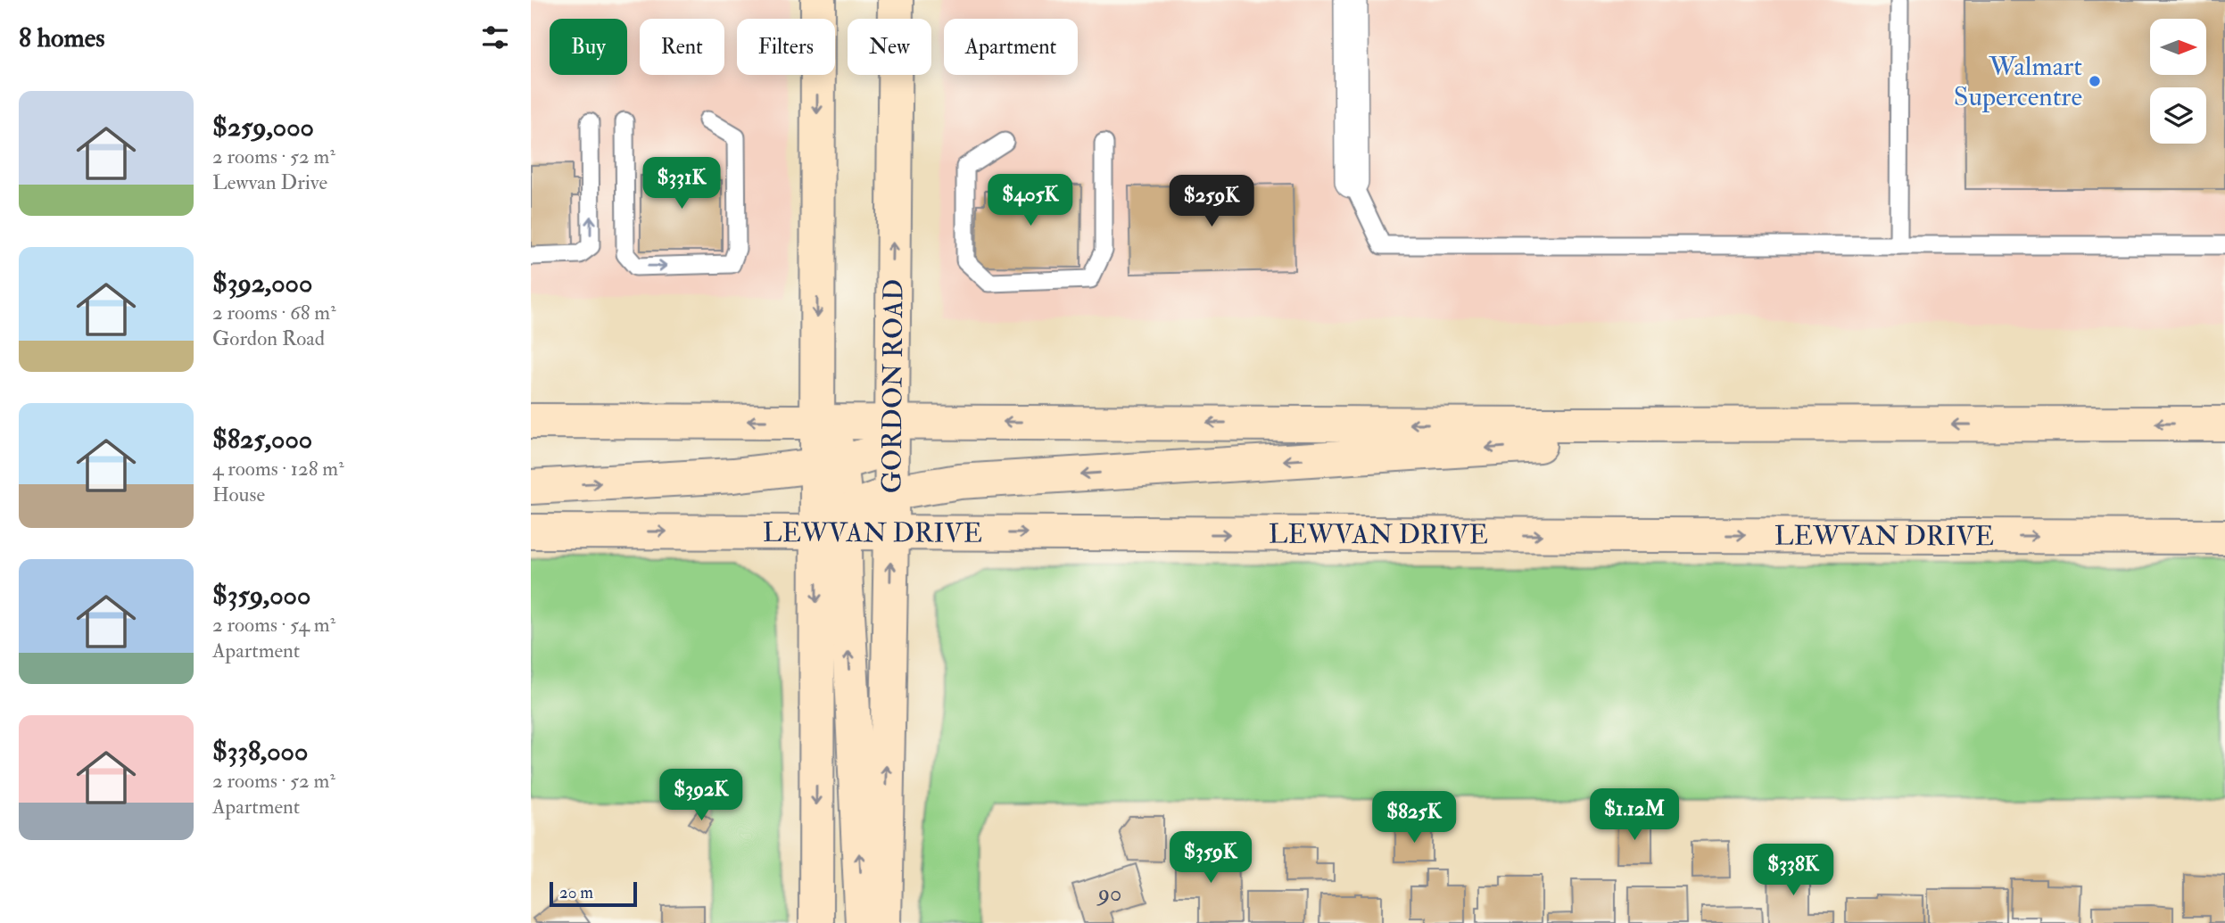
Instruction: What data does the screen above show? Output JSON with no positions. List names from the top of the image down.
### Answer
{
  "streets": {
    "main road": ["GORDON ROAD", "LEWVAN DRIVE"]
  },
  "crossings": [
    ["GORDON ROAD", "LEWVAN DRIVE"]
  ],
  "places": ["Walmart Supercentre"],
  "house_numbers": ["90"],
  "scale_bar": "20 m",
  "north": "right",
  "page": {
    "heading": "8 homes",
    "chip": [
      "Buy",
      "Rent",
      "Filters",
      "New",
      "Apartment"
    ],
    "list": [
      {
        "name": "$259,000",
        "note": "2 rooms · 52 m² · Lewvan Drive"
      },
      {
        "name": "$392,000",
        "note": "2 rooms · 68 m² · Gordon Road"
      },
      {
        "name": "$825,000",
        "note": "4 rooms · 128 m² · House"
      },
      {
        "name": "$359,000",
        "note": "2 rooms · 54 m² · Apartment"
      },
      {
        "name": "$338,000",
        "note": "2 rooms · 52 m² · Apartment"
      }
    ],
    "price": [
      "$331K",
      "$405K",
      "$259K",
      "$392K",
      "$1.12M",
      "$825K",
      "$359K",
      "$338K"
    ],
    "scale": "20 m"
  }
}
